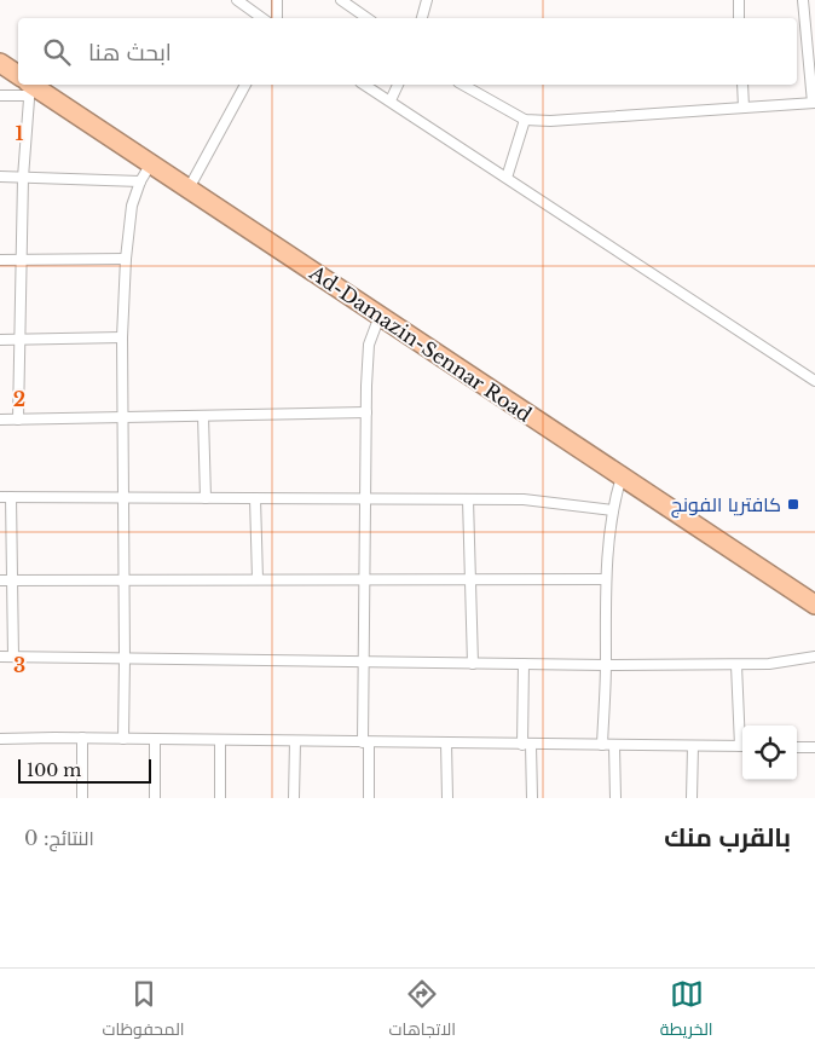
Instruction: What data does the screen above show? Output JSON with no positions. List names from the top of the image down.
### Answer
{
  "streets": {
    "highway": ["Ad-Damazin-Sennar Road"]
  },
  "places": {
    "transit": ["كافتريا الفونج"]
  },
  "scale_bar": "100 m",
  "page": {
    "search": "ابحث هنا",
    "scale": "100 m",
    "heading": ["بالقرب منك", "النتائج: 0"],
    "nav": ["الخريطة", "الاتجاهات", "المحفوظات"]
  },
  "grid": {
    "rows": ["1", "2", "3"]
  }
}
